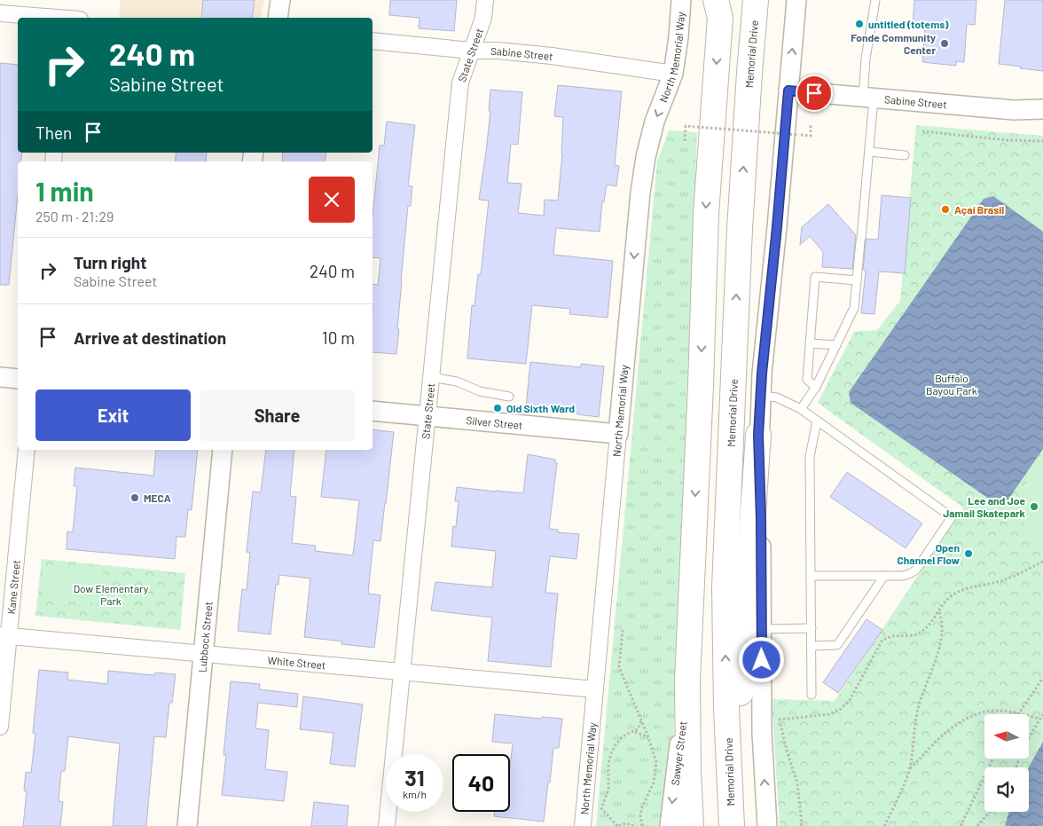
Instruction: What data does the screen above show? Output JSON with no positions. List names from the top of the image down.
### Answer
{
  "streets": {
    "main road": ["Memorial Drive"],
    "street": [
      "Sabine Street",
      "State Street",
      "North Memorial Way",
      "Silver Street",
      "Kane Street",
      "Lubbock Street",
      "White Street",
      "Sawyer Street"
    ]
  },
  "crossings": [
    ["Sabine Street", "State Street"],
    ["Sabine Street", "North Memorial Way"],
    ["State Street", "Silver Street"],
    ["State Street", "White Street"],
    ["North Memorial Way", "Silver Street"],
    ["North Memorial Way", "White Street"],
    ["Kane Street", "White Street"],
    ["Lubbock Street", "White Street"]
  ],
  "parks": ["Buffalo Bayou Park", "Dow Elementary Park"],
  "places": [
    "untitled (totems)",
    "Fonde Community Center",
    "Açaí Brasil",
    "Old Sixth Ward",
    "MECA",
    "Lee and Joe Jamail Skatepark",
    "Open Channel Flow"
  ],
  "north": "left",
  "page": {
    "turn": ["240 m", "Sabine Street"],
    "then": "Then",
    "heading": ["1 min", "250 m · 21:29"],
    "list": [
      {
        "name": "Turn right",
        "note": "Sabine Street",
        "value": "240 m"
      },
      {
        "name": "Arrive at destination",
        "value": "10 m"
      }
    ],
    "buttons": ["Exit", "Share"],
    "speed": "31 km/h",
    "limit": "40"
  }
}
